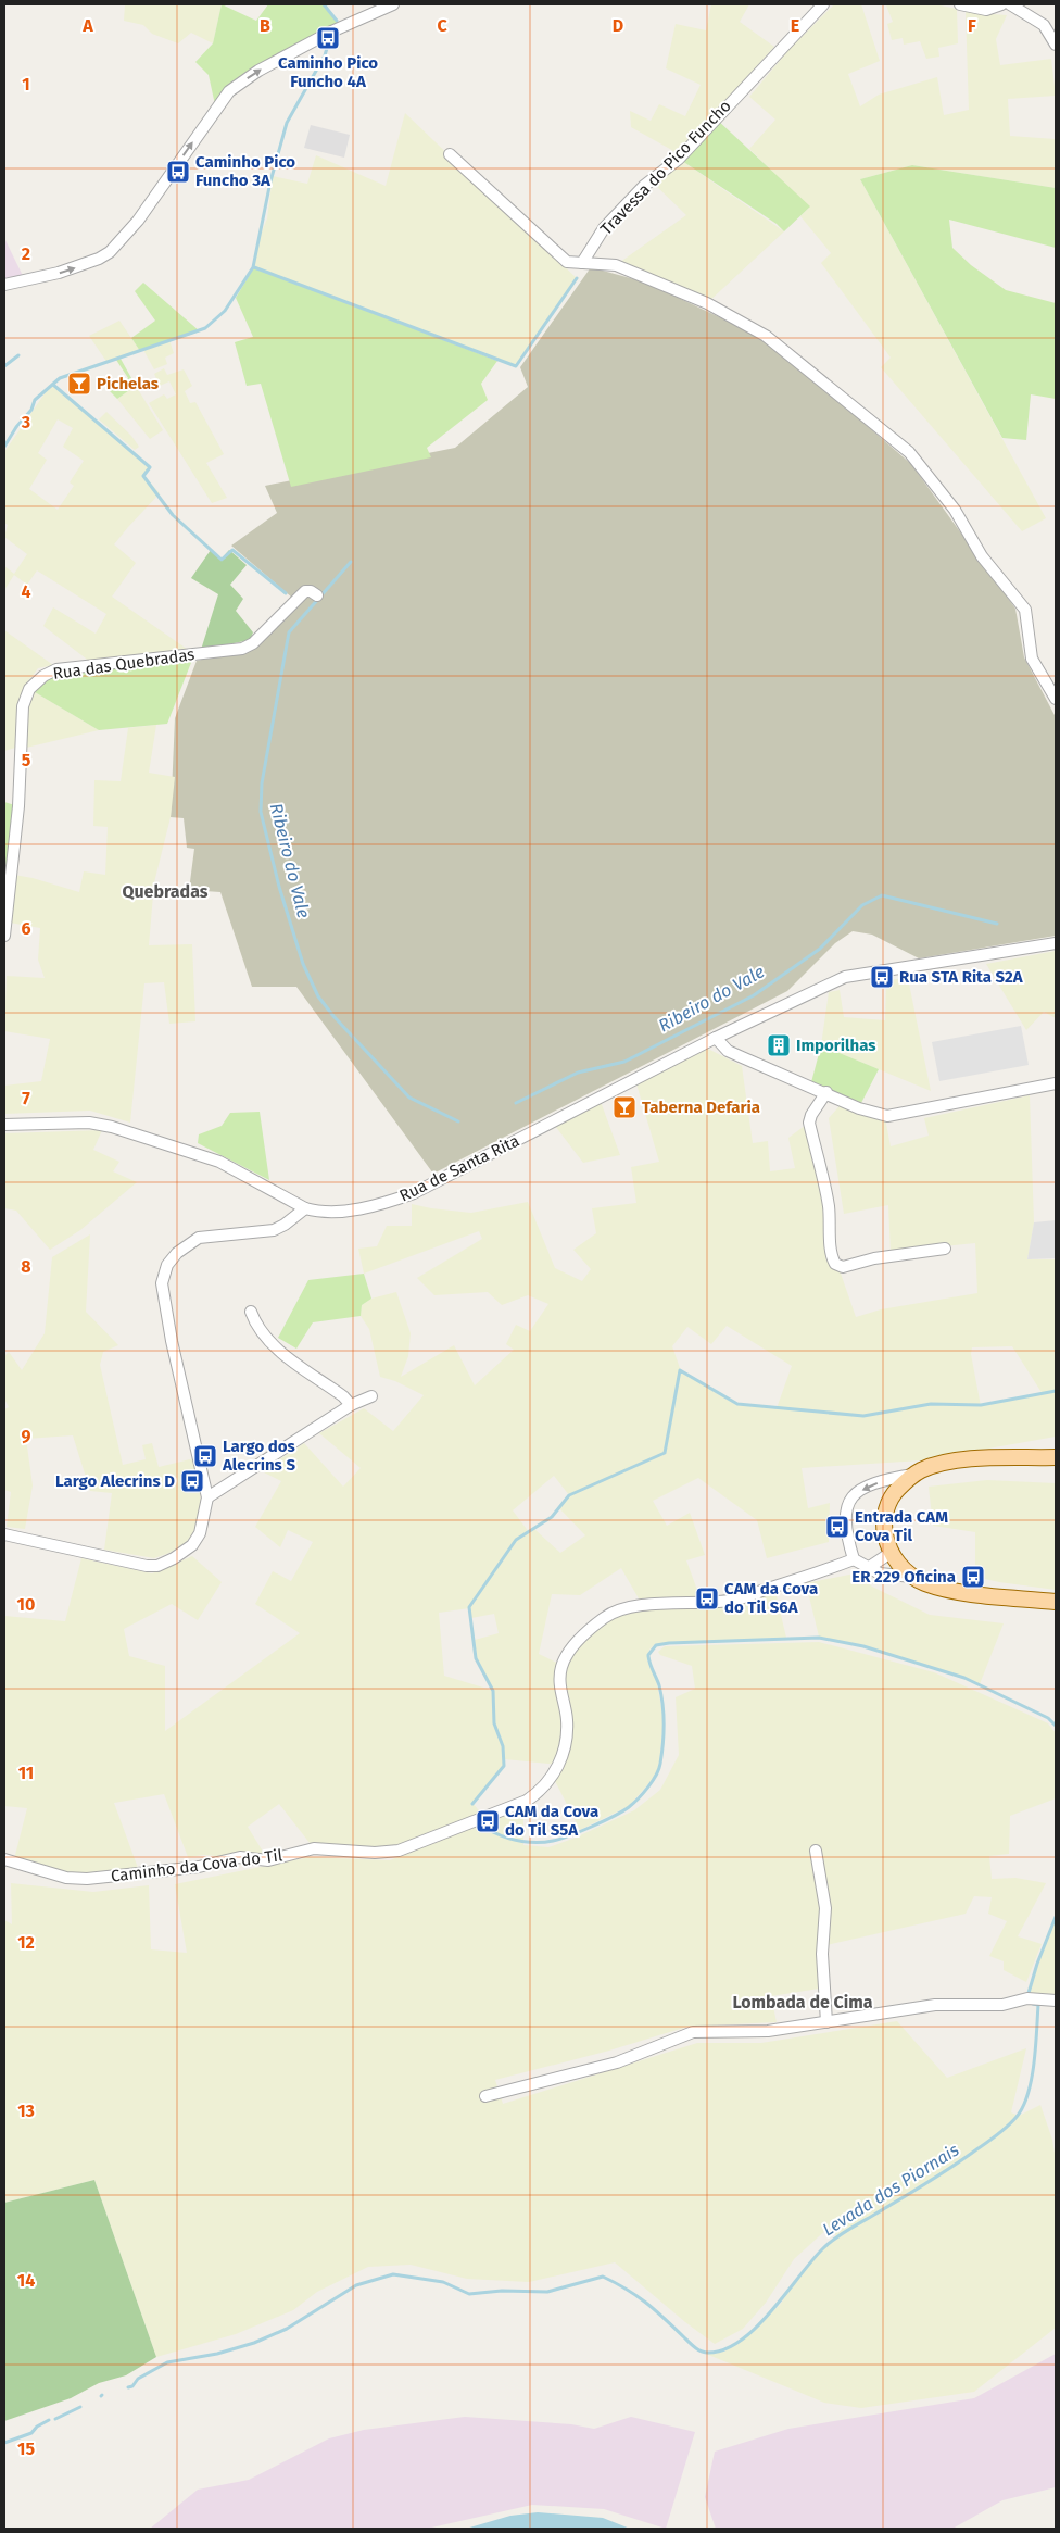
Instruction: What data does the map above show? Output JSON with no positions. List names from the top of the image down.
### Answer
{
  "streets": {
    "street": [
      "Travessa do Pico Funcho",
      "Rua das Quebradas",
      "Rua de Santa Rita",
      "Caminho da Cova do Til"
    ]
  },
  "districts": ["Quebradas", "Lombada de Cima"],
  "water": ["Ribeiro do Vale", "Levada dos Piornais"],
  "places": {
    "bus stop": [
      "Caminho Pico Funcho 4A",
      "Caminho Pico Funcho 3A",
      "Rua STA Rita S2A",
      "Largo dos Alecrins S",
      "Largo Alecrins D",
      "Entrada CAM Cova Til",
      "ER 229 Oficina",
      "CAM da Cova do Til S6A",
      "CAM da Cova do Til S5A"
    ],
    "bar": ["Pichelas", "Taberna Defaria"],
    "building": ["Imporilhas"]
  },
  "grid": {
    "columns": [
      "A",
      "B",
      "C",
      "D",
      "E",
      "F"
    ],
    "rows": [
      "1",
      "2",
      "3",
      "4",
      "5",
      "6",
      "7",
      "8",
      "9",
      "10",
      "11",
      "12",
      "13",
      "14",
      "15"
    ]
  }
}
